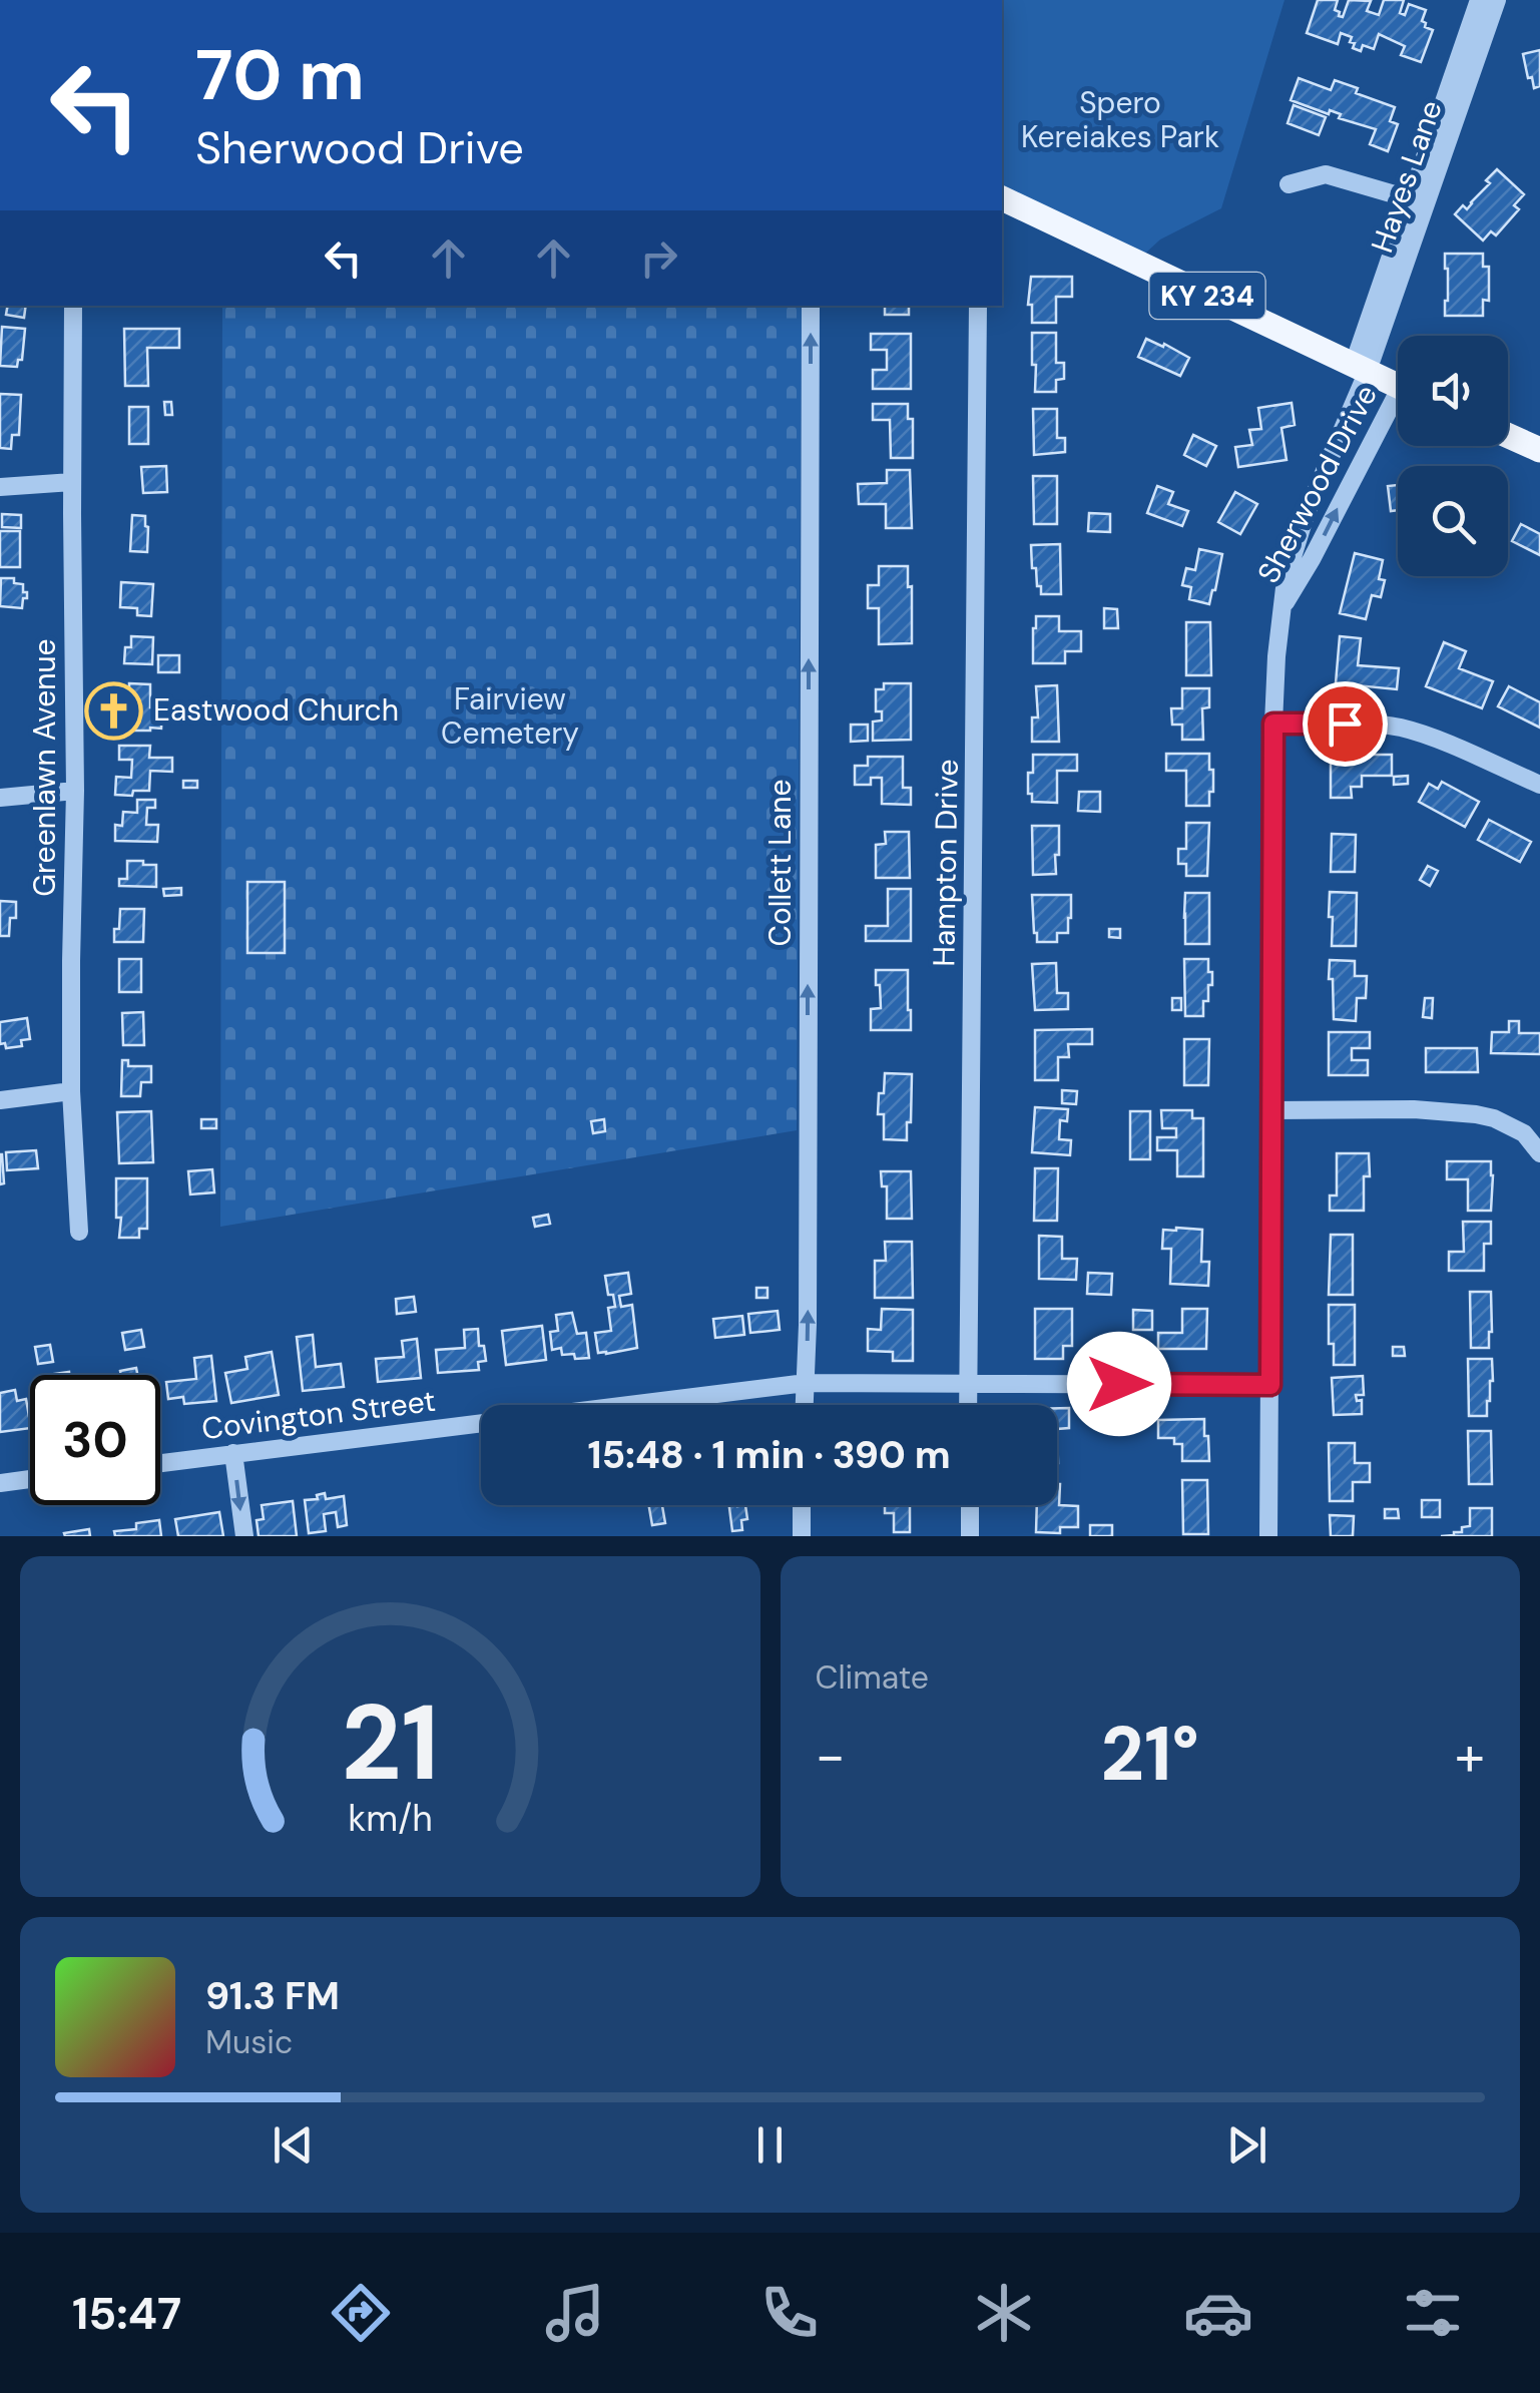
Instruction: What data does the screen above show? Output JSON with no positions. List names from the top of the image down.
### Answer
{
  "streets": {
    "main road": ["KY 234"],
    "street": [
      "Hayes Lane",
      "Sherwood Drive",
      "Greenlawn Avenue",
      "Collett Lane",
      "Hampton Drive",
      "Covington Street"
    ]
  },
  "crossings": [
    ["Hayes Lane", "KY 234"],
    ["Hayes Lane", "Sherwood Drive"],
    ["KY 234", "Sherwood Drive"],
    ["Sherwood Drive", "Covington Street"],
    ["Collett Lane", "Covington Street"],
    ["Hampton Drive", "Covington Street"]
  ],
  "one_way": ["Collett Lane"],
  "parks": ["Spero Kereiakes Park", "Fairview Cemetery"],
  "places": {
    "church": ["Eastwood Church"]
  },
  "page": {
    "turn": ["70 m", "Sherwood Drive"],
    "limit": "30",
    "trip": "15:48 · 1 min · 390 m",
    "tile": "Climate",
    "heat": ["−", "21°", "+"],
    "song": ["91.3 FM", "Music"],
    "tabs": "15:47",
    "gauge": ["21", "km/h"]
  }
}
